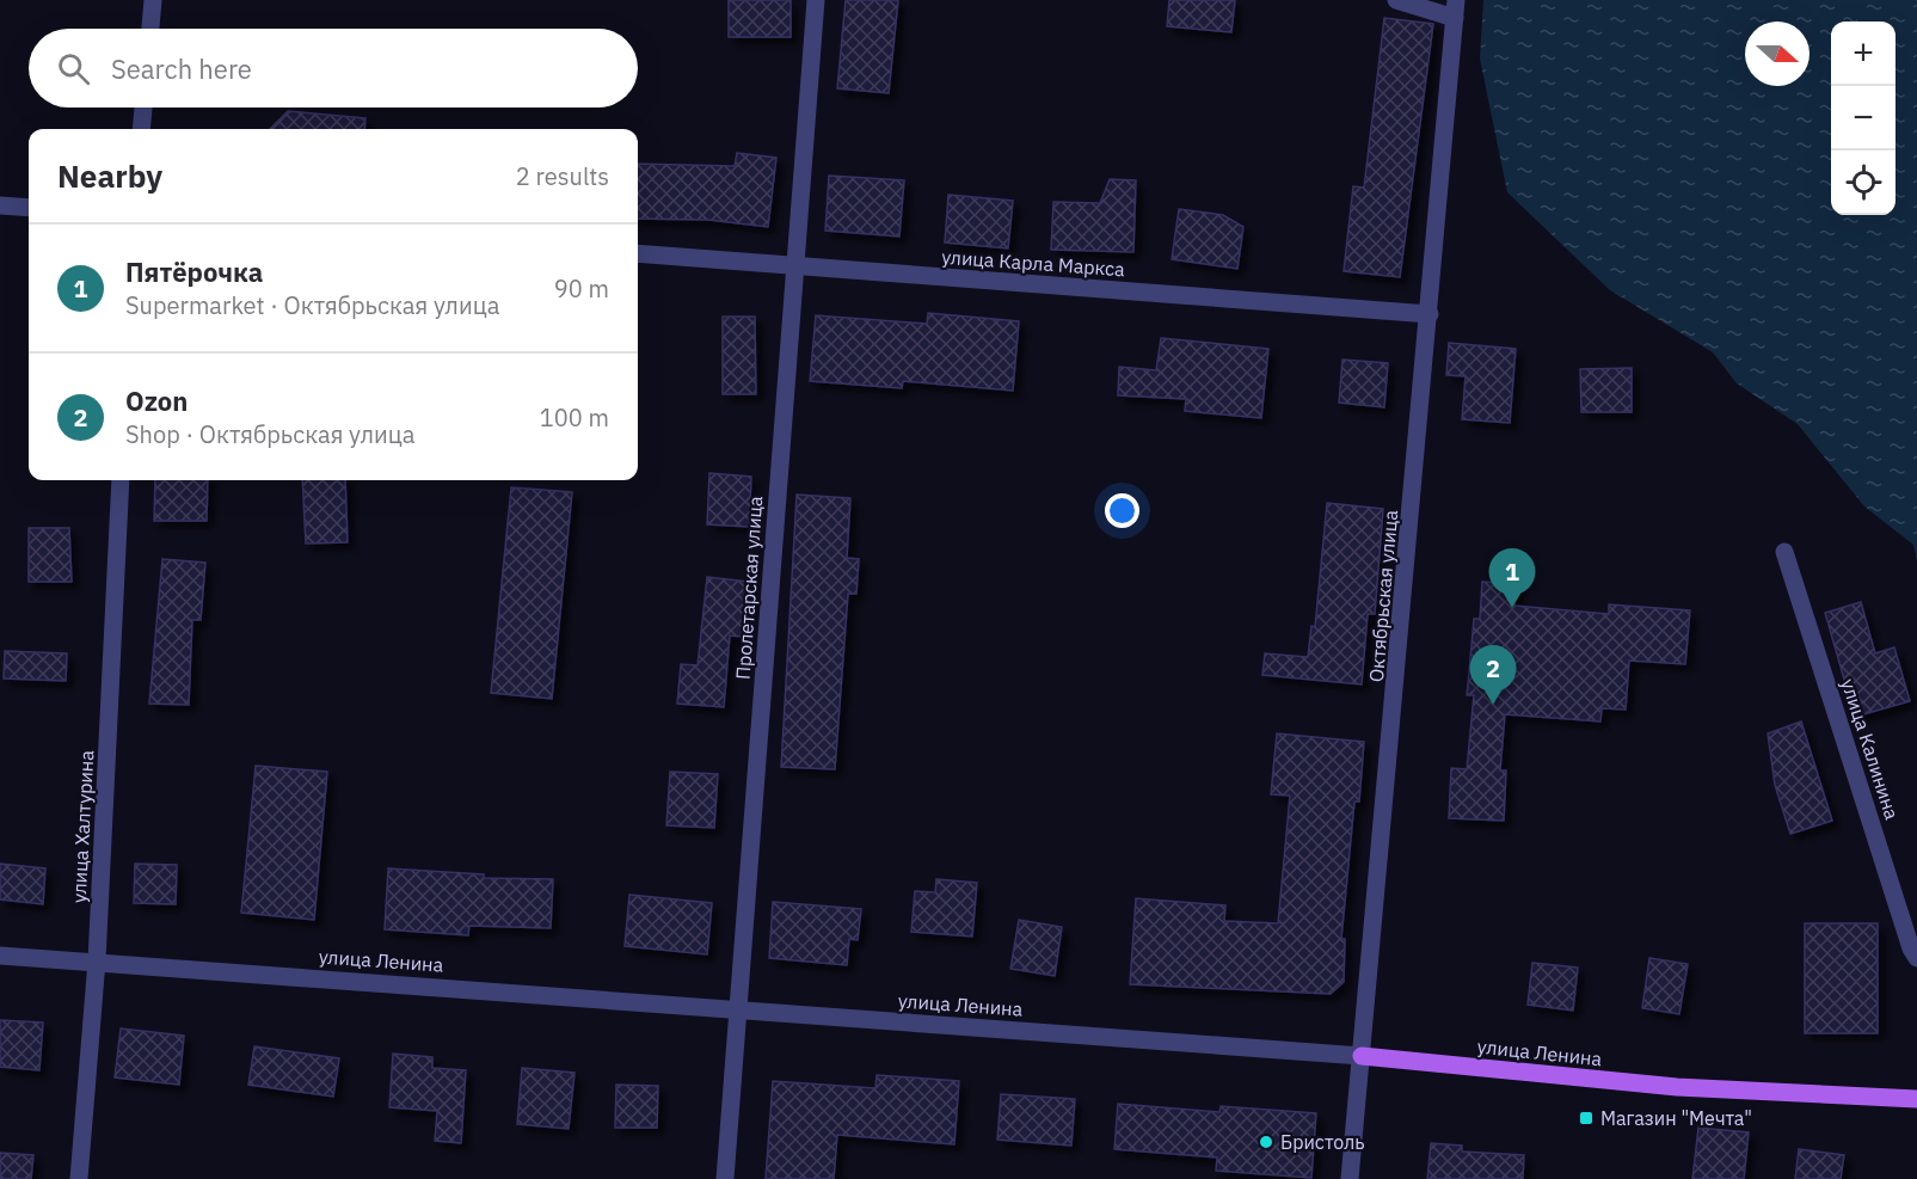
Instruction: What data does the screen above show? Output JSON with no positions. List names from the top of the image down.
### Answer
{
  "streets": {
    "main road": ["улица Ленина"],
    "street": [
      "улица Карла Маркса",
      "Пролетарская улица",
      "Октябрьская улица",
      "улица Калинина",
      "улица Халтурина"
    ]
  },
  "crossings": [
    ["улица Карла Маркса", "Пролетарская улица"],
    ["улица Карла Маркса", "Октябрьская улица"],
    ["Пролетарская улица", "улица Ленина"],
    ["Октябрьская улица", "улица Ленина"],
    ["улица Халтурина", "улица Ленина"]
  ],
  "places": {
    "transit": ["Магазин \"Мечта\""],
    "other": ["Бристоль"]
  },
  "north": "right",
  "page": {
    "map_buttons": ["+", "−"],
    "search": "Search here",
    "heading": ["Nearby", "2 results"],
    "list": [
      {
        "mark": "1",
        "name": "Пятёрочка",
        "note": "Supermarket · Октябрьская улица",
        "value": "90 m"
      },
      {
        "mark": "2",
        "name": "Ozon",
        "note": "Shop · Октябрьская улица",
        "value": "100 m"
      }
    ],
    "pins": ["1", "2"]
  }
}
